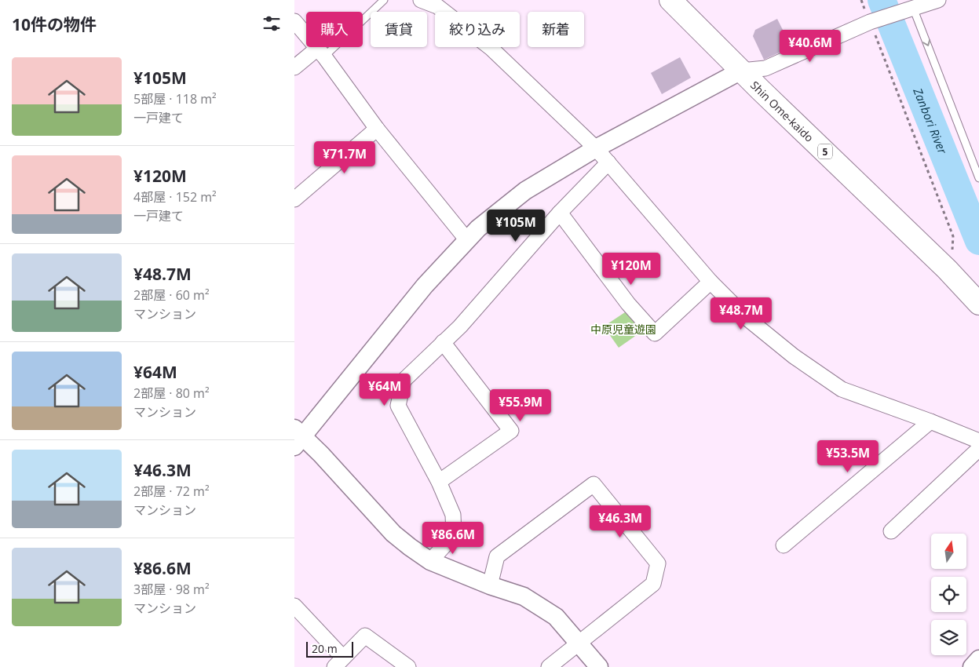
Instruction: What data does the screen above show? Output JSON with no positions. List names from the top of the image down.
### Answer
{
  "streets": {
    "main road": ["Shin Ome-kaido", "5"]
  },
  "water": ["Zanbori River"],
  "parks": ["中原児童遊園"],
  "scale_bar": "20 m",
  "north": "top",
  "page": {
    "heading": "10件の物件",
    "chip": [
      "購入",
      "賃貸",
      "絞り込み",
      "新着"
    ],
    "price": [
      "¥40.6M",
      "¥71.7M",
      "¥105M",
      "¥120M",
      "¥48.7M",
      "¥64M",
      "¥55.9M",
      "¥53.5M",
      "¥46.3M",
      "¥86.6M"
    ],
    "list": [
      {
        "name": "¥105M",
        "note": "5部屋 · 118 m² · 一戸建て"
      },
      {
        "name": "¥120M",
        "note": "4部屋 · 152 m² · 一戸建て"
      },
      {
        "name": "¥48.7M",
        "note": "2部屋 · 60 m² · マンション"
      },
      {
        "name": "¥64M",
        "note": "2部屋 · 80 m² · マンション"
      },
      {
        "name": "¥46.3M",
        "note": "2部屋 · 72 m² · マンション"
      },
      {
        "name": "¥86.6M",
        "note": "3部屋 · 98 m² · マンション"
      }
    ],
    "scale": "20 m"
  }
}
